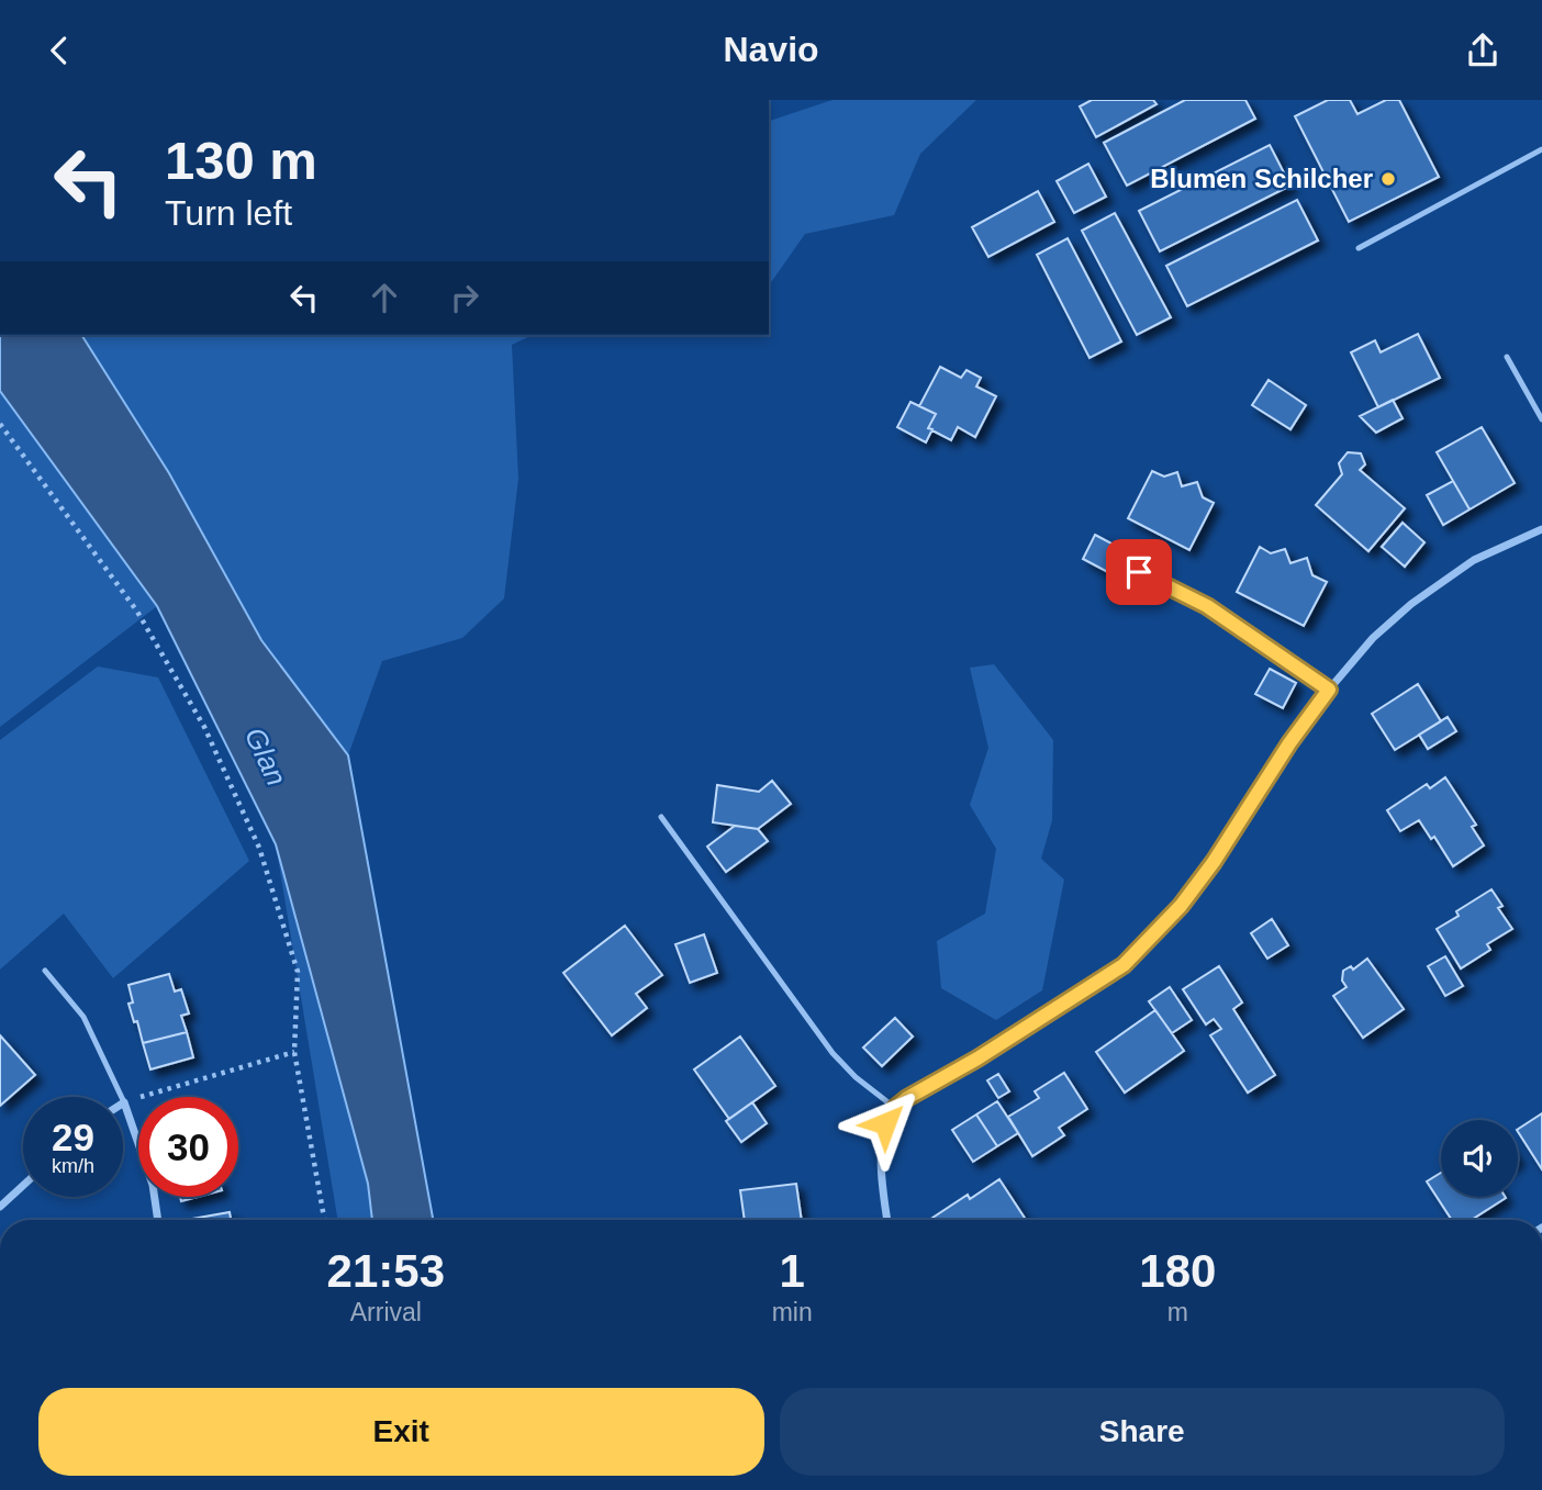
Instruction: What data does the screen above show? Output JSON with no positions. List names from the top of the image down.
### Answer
{
  "water": ["Glan"],
  "places": ["Blumen Schilcher"],
  "page": {
    "header": "Navio",
    "turn": ["130 m", "Turn left"],
    "speed": "29 km/h",
    "limit": "30",
    "eta": [
      "21:53",
      "Arrival",
      "1",
      "min",
      "180",
      "m"
    ],
    "buttons": ["Exit", "Share"]
  }
}
